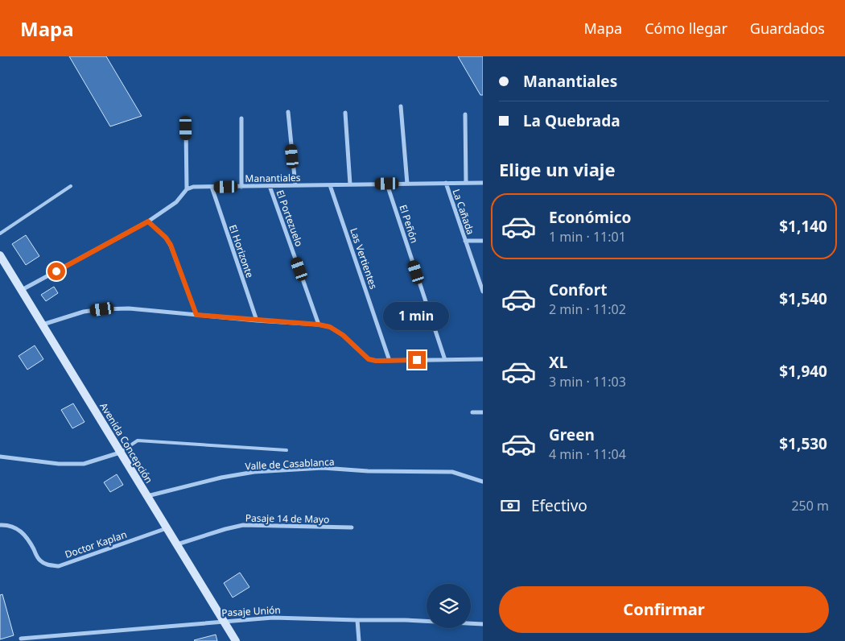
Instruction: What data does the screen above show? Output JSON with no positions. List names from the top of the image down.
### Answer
{
  "streets": {
    "main road": ["Avenida Concepción"],
    "street": [
      "Manantiales",
      "La Cañada",
      "El Portezuelo",
      "El Peñón",
      "El Horizonte",
      "Las Vertientes",
      "Valle de Casablanca",
      "Pasaje 14 de Mayo",
      "Doctor Kaplan",
      "Pasaje Unión"
    ]
  },
  "crossings": [
    ["Manantiales", "La Cañada"],
    ["Manantiales", "El Portezuelo"],
    ["Manantiales", "El Peñón"],
    ["Manantiales", "El Horizonte"],
    ["Manantiales", "Las Vertientes"],
    ["Avenida Concepción", "Valle de Casablanca"],
    ["Avenida Concepción", "Pasaje 14 de Mayo"],
    ["Avenida Concepción", "Doctor Kaplan"],
    ["Avenida Concepción", "Pasaje Unión"]
  ],
  "page": {
    "header": "Mapa",
    "nav": ["Mapa", "Cómo llegar", "Guardados"],
    "banner": ["Manantiales", "La Quebrada"],
    "heading": "Elige un viaje",
    "list": [
      {
        "name": "Económico",
        "note": "1 min · 11:01",
        "value": "$1,140"
      },
      {
        "name": "Confort",
        "note": "2 min · 11:02",
        "value": "$1,540"
      },
      {
        "name": "XL",
        "note": "3 min · 11:03",
        "value": "$1,940"
      },
      {
        "name": "Green",
        "note": "4 min · 11:04",
        "value": "$1,530"
      }
    ],
    "bubble": "1 min",
    "pay": ["Efectivo", "250 m"],
    "buttons": "Confirmar"
  }
}
